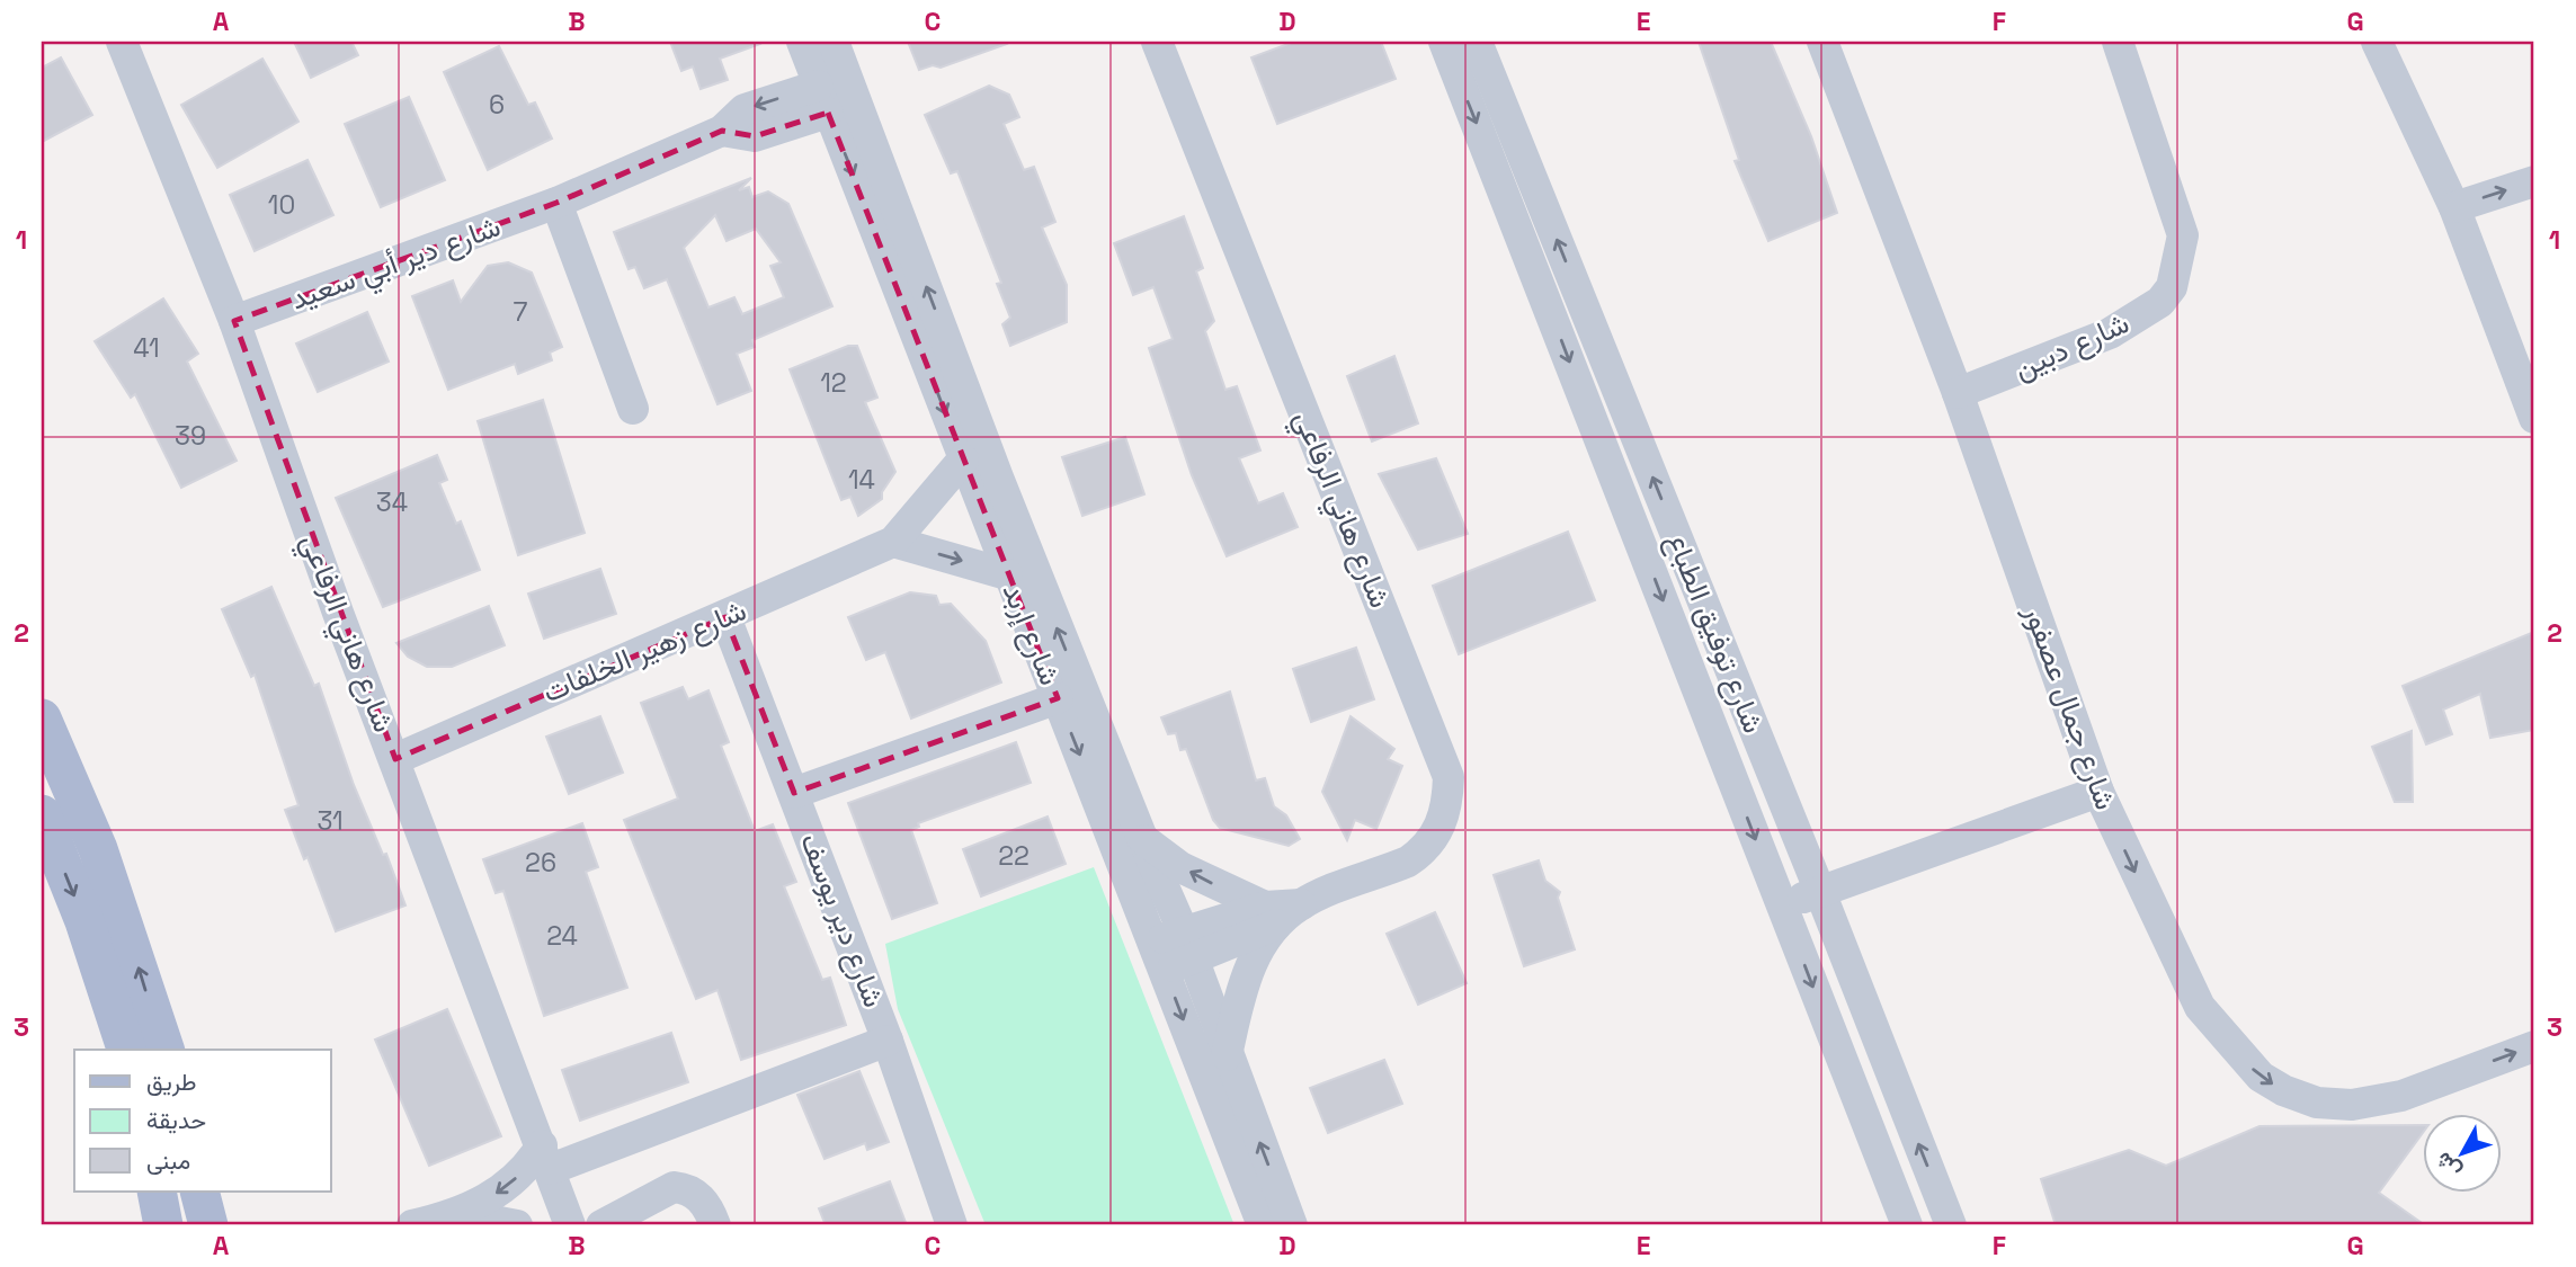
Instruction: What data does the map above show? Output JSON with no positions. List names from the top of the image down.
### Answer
{
  "streets": {
    "street": [
      "شارع دير أبي سعيد",
      "شارع دبين",
      "شارع هاني الرفاعي",
      "شارع توفيق الطباع",
      "شارع إربد",
      "شارع زهير الخلفات",
      "شارع جمال عصفور",
      "شارع دير يوسف"
    ]
  },
  "crossings": [
    ["شارع دير أبي سعيد", "شارع هاني الرفاعي"],
    ["شارع دير أبي سعيد", "شارع إربد"],
    ["شارع دبين", "شارع جمال عصفور"],
    ["شارع هاني الرفاعي", "شارع إربد"],
    ["شارع هاني الرفاعي", "شارع زهير الخلفات"],
    ["شارع إربد", "شارع زهير الخلفات"],
    ["شارع زهير الخلفات", "شارع دير يوسف"]
  ],
  "one_way": ["شارع جمال عصفور"],
  "house_numbers": [
    "6",
    "10",
    "7",
    "41",
    "12",
    "39",
    "14",
    "34",
    "31",
    "22",
    "26",
    "24"
  ],
  "legend": ["طريق", "حديقة", "مبنى"],
  "north": "bottom left",
  "grid": {
    "columns": [
      "A",
      "B",
      "C",
      "D",
      "E",
      "F",
      "G"
    ],
    "rows": ["1", "2", "3"]
  }
}
